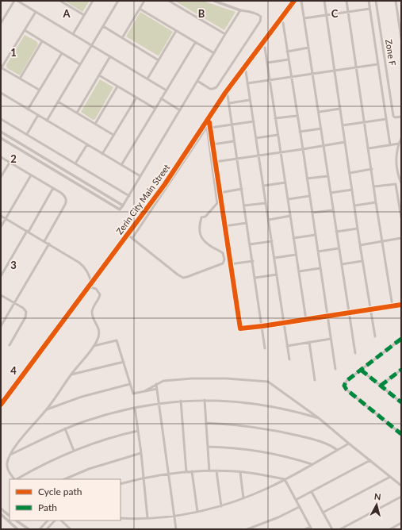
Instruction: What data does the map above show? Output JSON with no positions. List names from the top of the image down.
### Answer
{
  "streets": {
    "street": ["Zone F", "Zerin City Main Street"]
  },
  "legend": ["Cycle path", "Path"],
  "north": "top",
  "grid": {
    "columns": ["A", "B", "C"],
    "rows": [
      "1",
      "2",
      "3",
      "4"
    ]
  }
}
